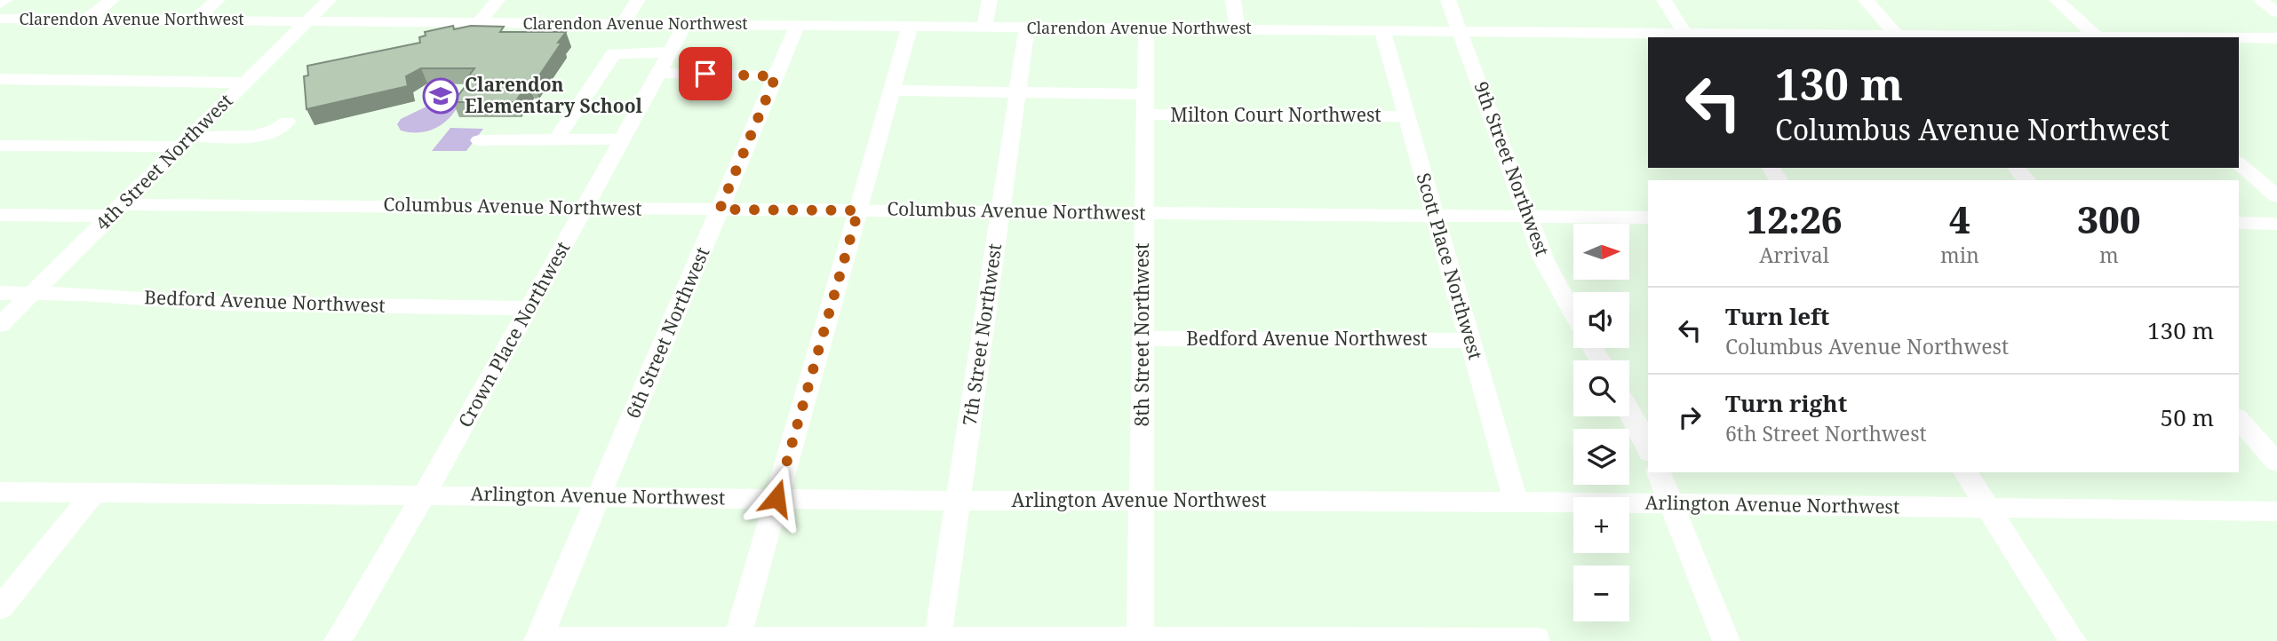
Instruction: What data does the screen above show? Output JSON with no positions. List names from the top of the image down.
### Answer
{
  "streets": {
    "street": [
      "Clarendon Avenue Northwest",
      "Milton Court Northwest",
      "4th Street Northwest",
      "9th Street Northwest",
      "Columbus Avenue Northwest",
      "Scott Place Northwest",
      "Bedford Avenue Northwest",
      "6th Street Northwest",
      "Crown Place Northwest",
      "7th Street Northwest",
      "8th Street Northwest",
      "Arlington Avenue Northwest"
    ]
  },
  "crossings": [
    ["Clarendon Avenue Northwest", "4th Street Northwest"],
    ["Clarendon Avenue Northwest", "9th Street Northwest"],
    ["Clarendon Avenue Northwest", "Scott Place Northwest"],
    ["Clarendon Avenue Northwest", "6th Street Northwest"],
    ["Clarendon Avenue Northwest", "Crown Place Northwest"],
    ["Clarendon Avenue Northwest", "7th Street Northwest"],
    ["Clarendon Avenue Northwest", "8th Street Northwest"],
    ["Milton Court Northwest", "Scott Place Northwest"],
    ["Milton Court Northwest", "7th Street Northwest"],
    ["Milton Court Northwest", "8th Street Northwest"],
    ["4th Street Northwest", "Columbus Avenue Northwest"],
    ["4th Street Northwest", "Bedford Avenue Northwest"],
    ["9th Street Northwest", "Columbus Avenue Northwest"],
    ["Columbus Avenue Northwest", "Scott Place Northwest"],
    ["Columbus Avenue Northwest", "6th Street Northwest"],
    ["Columbus Avenue Northwest", "Crown Place Northwest"],
    ["Columbus Avenue Northwest", "7th Street Northwest"],
    ["Columbus Avenue Northwest", "8th Street Northwest"],
    ["Scott Place Northwest", "Bedford Avenue Northwest"],
    ["Scott Place Northwest", "Arlington Avenue Northwest"],
    ["Bedford Avenue Northwest", "Crown Place Northwest"],
    ["Bedford Avenue Northwest", "8th Street Northwest"],
    ["6th Street Northwest", "Arlington Avenue Northwest"],
    ["Crown Place Northwest", "Arlington Avenue Northwest"],
    ["7th Street Northwest", "Arlington Avenue Northwest"],
    ["8th Street Northwest", "Arlington Avenue Northwest"]
  ],
  "places": {
    "school or university": ["Clarendon Elementary School"]
  },
  "north": "right",
  "page": {
    "turn": ["130 m", "Columbus Avenue Northwest"],
    "eta": [
      "12:26",
      "Arrival",
      "4",
      "min",
      "300",
      "m"
    ],
    "map_buttons": ["+", "−"],
    "list": [
      {
        "name": "Turn left",
        "note": "Columbus Avenue Northwest",
        "value": "130 m"
      },
      {
        "name": "Turn right",
        "note": "6th Street Northwest",
        "value": "50 m"
      }
    ]
  }
}
